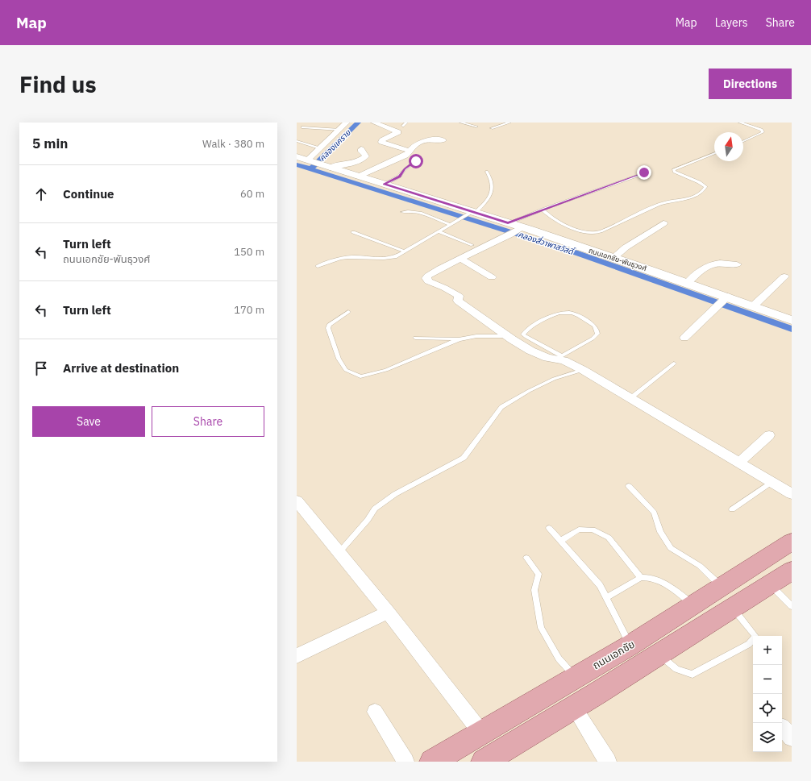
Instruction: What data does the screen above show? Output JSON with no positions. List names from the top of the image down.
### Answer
{
  "streets": {
    "main road": ["ถนนเอกชัย"],
    "street": ["ถนนเอกชัย-พันธุวงศ์"]
  },
  "water": ["คลองเเคราย", "คลองสี่วาพาสวัสดิ์"],
  "north": "top",
  "page": {
    "header": "Map",
    "nav": ["Map", "Layers", "Share"],
    "buttons": [
      "Directions",
      ["Save", "Share"]
    ],
    "title": "Find us",
    "heading": ["5 min", "Walk · 380 m"],
    "list": [
      ["Continue", "60 m"],
      ["Turn left", "ถนนเอกชัย-พันธุวงศ์", "150 m"],
      ["Turn left", "170 m"],
      "Arrive at destination"
    ],
    "map_buttons": ["+", "−"]
  }
}
